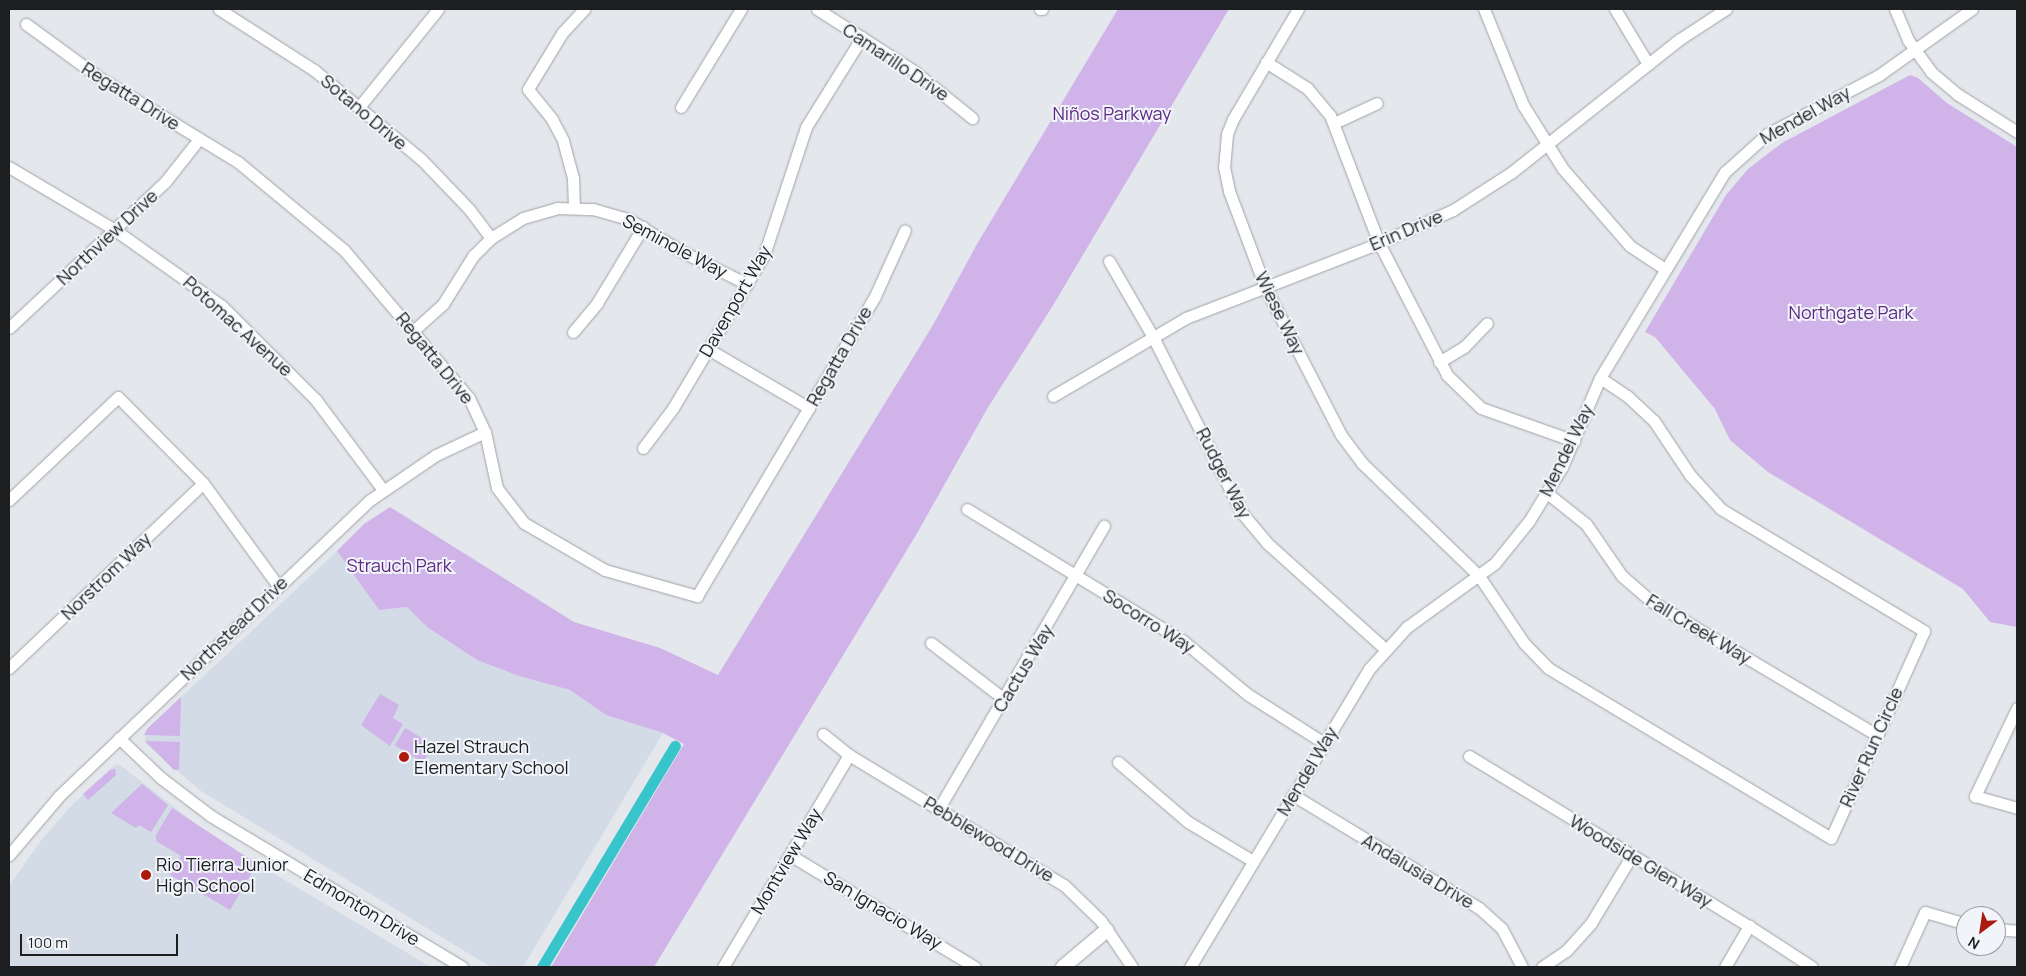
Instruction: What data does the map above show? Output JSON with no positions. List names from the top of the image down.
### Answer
{
  "streets": {
    "street": [
      "Camarillo Drive",
      "Regatta Drive",
      "Sotano Drive",
      "Mendel Way",
      "Erin Drive",
      "Northview Drive",
      "Seminole Way",
      "Davenport Way",
      "Wiese Way",
      "Potomac Avenue",
      "Rudger Way",
      "Norstrom Way",
      "Socorro Way",
      "Northstead Drive",
      "Fall Creek Way",
      "Cactus Way",
      "River Run Circle",
      "Pebblewood Drive",
      "Montview Way",
      "Woodside Glen Way",
      "Andalusia Drive",
      "Edmonton Drive",
      "San Ignacio Way"
    ]
  },
  "crossings": [
    ["Camarillo Drive", "Davenport Way"],
    ["Regatta Drive", "Northview Drive"],
    ["Regatta Drive", "Seminole Way"],
    ["Regatta Drive", "Northstead Drive"],
    ["Sotano Drive", "Seminole Way"],
    ["Mendel Way", "Wiese Way"],
    ["Mendel Way", "Rudger Way"],
    ["Mendel Way", "Socorro Way"],
    ["Mendel Way", "Fall Creek Way"],
    ["Mendel Way", "River Run Circle"],
    ["Mendel Way", "Andalusia Drive"],
    ["Erin Drive", "Wiese Way"],
    ["Erin Drive", "Rudger Way"],
    ["Northview Drive", "Potomac Avenue"],
    ["Seminole Way", "Davenport Way"],
    ["Wiese Way", "River Run Circle"],
    ["Potomac Avenue", "Northstead Drive"],
    ["Socorro Way", "Cactus Way"],
    ["Northstead Drive", "Edmonton Drive"],
    ["Fall Creek Way", "River Run Circle"],
    ["Cactus Way", "Pebblewood Drive"],
    ["Pebblewood Drive", "Montview Way"],
    ["Montview Way", "San Ignacio Way"]
  ],
  "parks": ["Niños Parkway", "Northgate Park", "Strauch Park"],
  "places": ["Hazel Strauch Elementary School", "Rio Tierra Junior High School"],
  "scale_bar": "100 m",
  "north": "bottom left"
}
